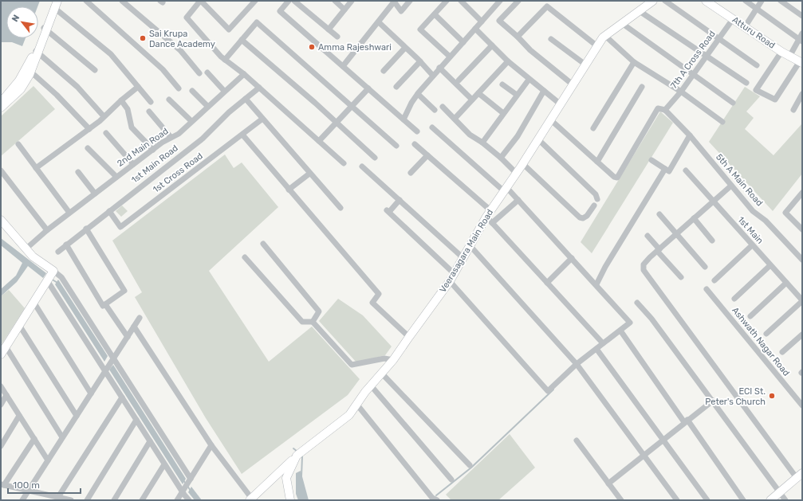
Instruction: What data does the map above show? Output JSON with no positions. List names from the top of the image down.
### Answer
{
  "streets": {
    "street": [
      "Atturu Road",
      "7th A Cross Road",
      "2nd Main Road",
      "1st Main Road",
      "1st Cross Road",
      "5th A Main Road",
      "1st Main",
      "Veerasagara Main Road",
      "Ashwath Nagar Road"
    ]
  },
  "crossings": [
    ["Atturu Road", "7th A Cross Road"],
    ["7th A Cross Road", "5th A Main Road"],
    ["1st Main Road", "1st Cross Road"]
  ],
  "places": ["Sai Krupa Dance Academy", "Amma Rajeshwari", "ECI St. Peter's Church"],
  "scale_bar": "100 m",
  "north": "top left"
}
